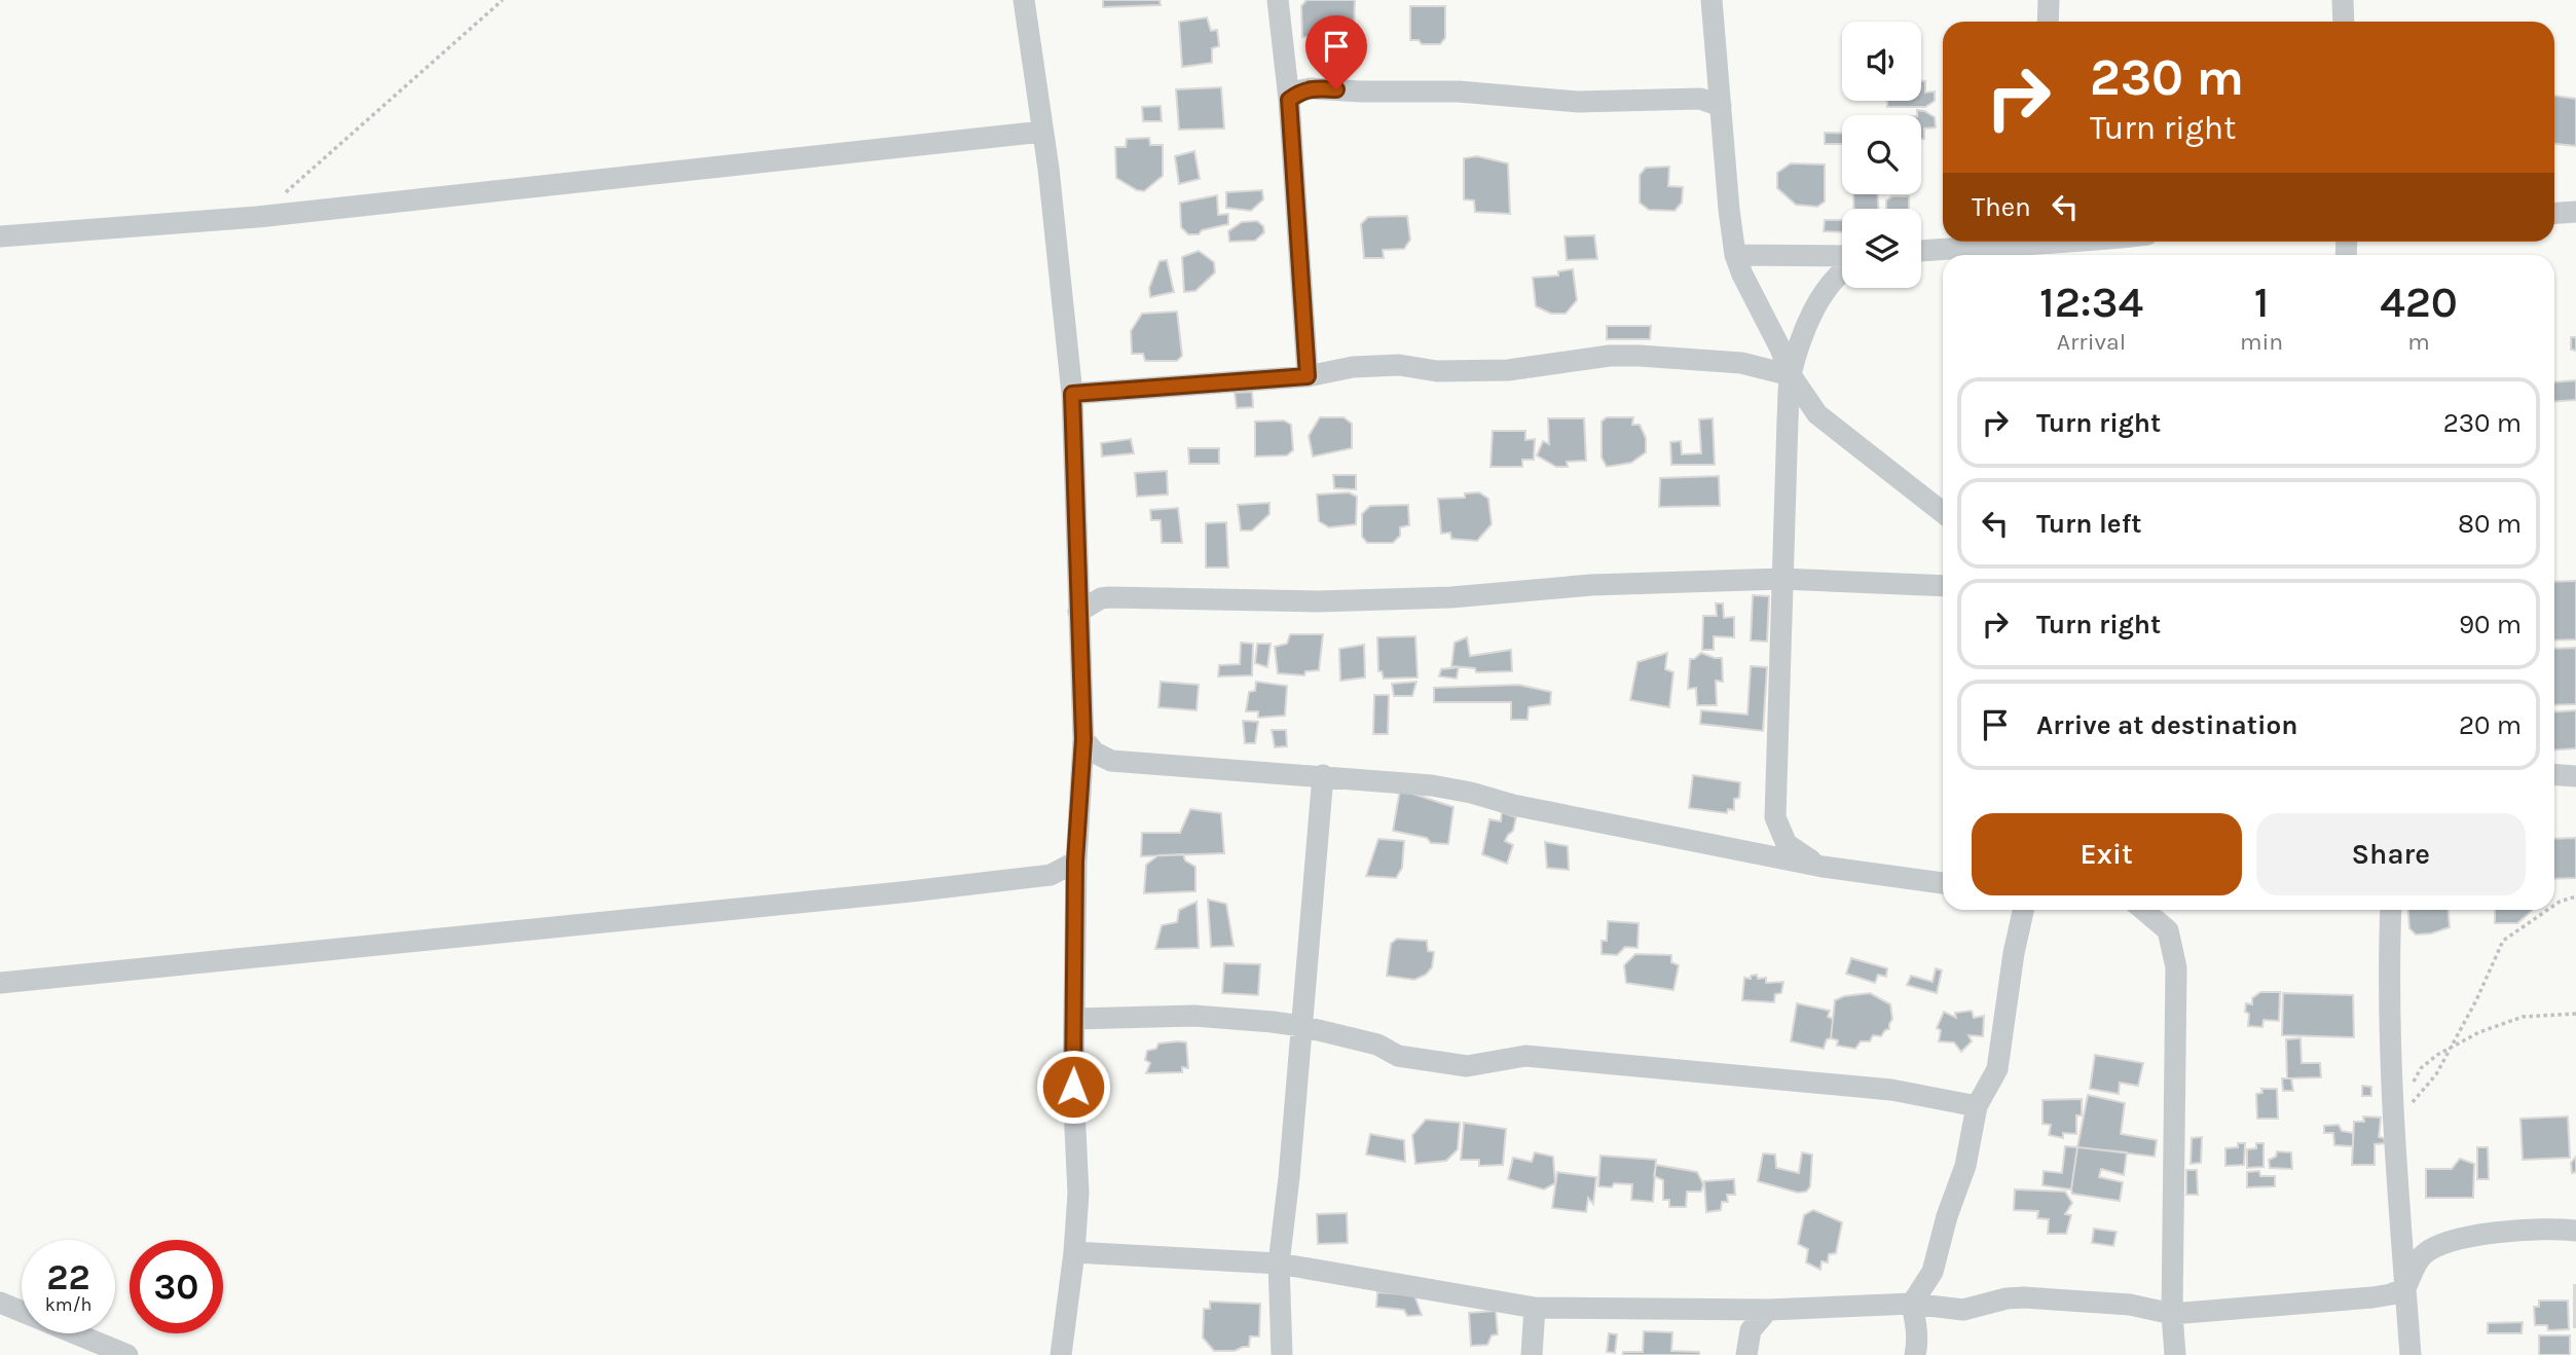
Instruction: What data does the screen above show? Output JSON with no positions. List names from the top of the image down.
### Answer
{
  "page": {
    "turn": ["230 m", "Turn right"],
    "then": "Then",
    "eta": [
      "12:34",
      "Arrival",
      "1",
      "min",
      "420",
      "m"
    ],
    "list": [
      {
        "name": "Turn right",
        "value": "230 m"
      },
      {
        "name": "Turn left",
        "value": "80 m"
      },
      {
        "name": "Turn right",
        "value": "90 m"
      },
      {
        "name": "Arrive at destination",
        "value": "20 m"
      }
    ],
    "buttons": ["Exit", "Share"],
    "speed": "22 km/h",
    "limit": "30"
  }
}
